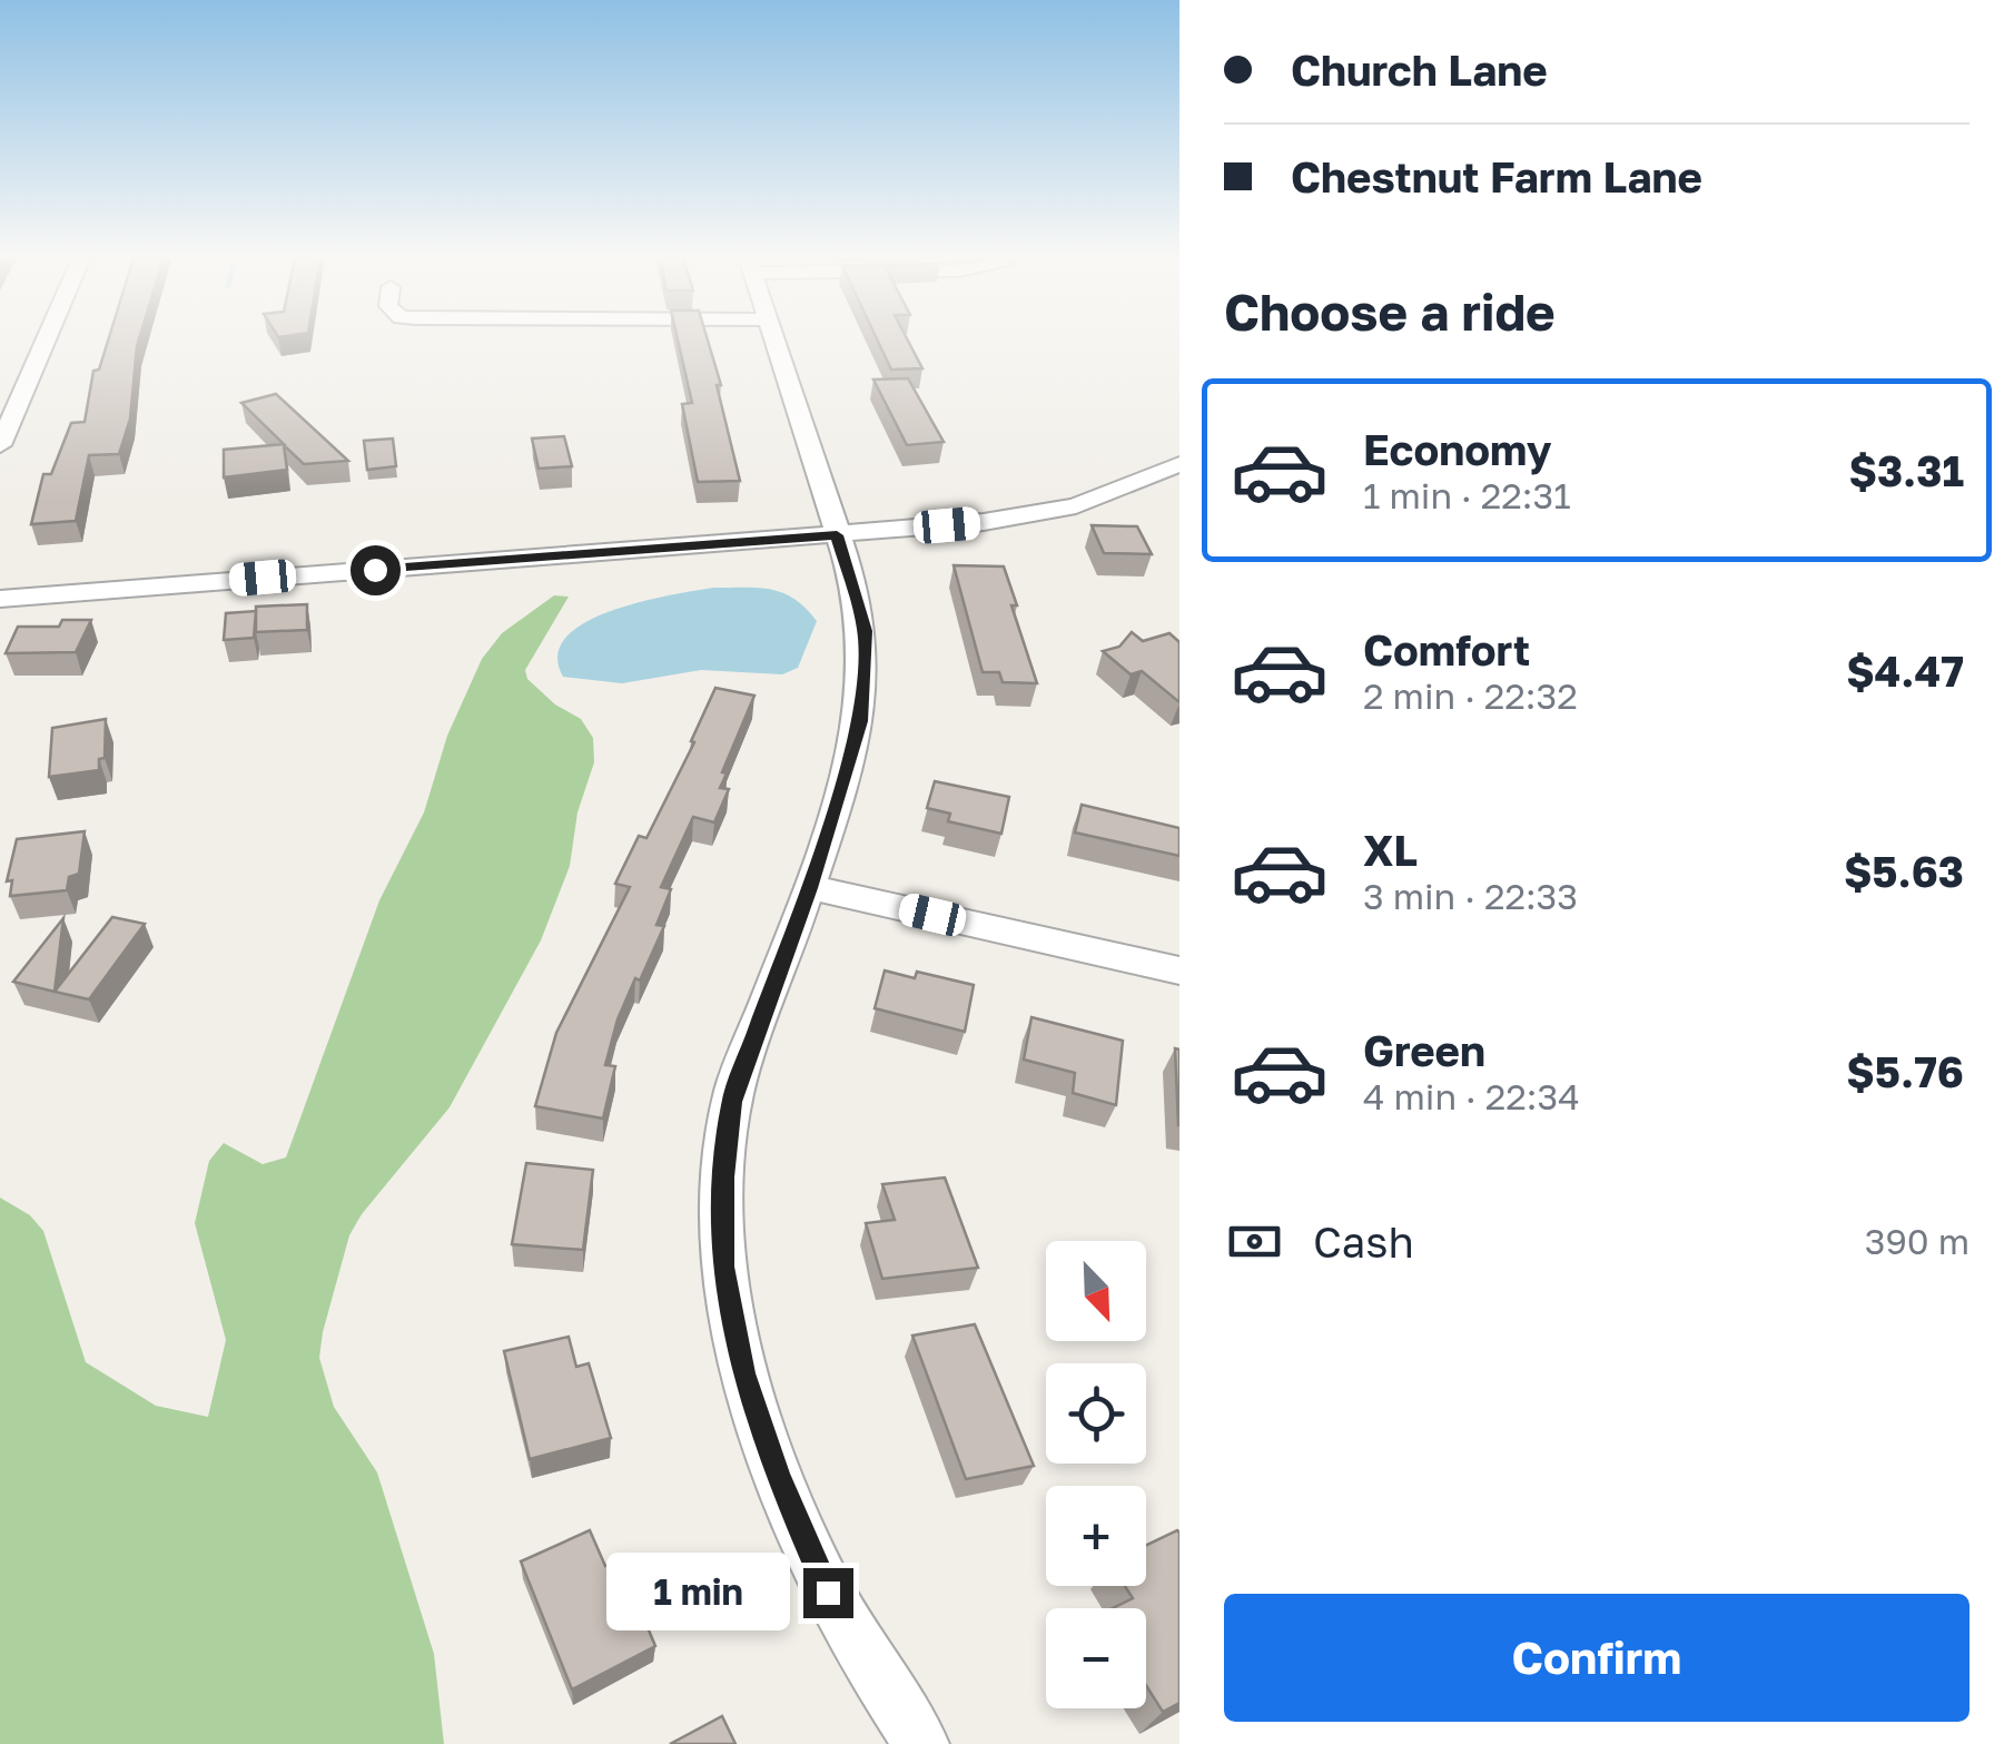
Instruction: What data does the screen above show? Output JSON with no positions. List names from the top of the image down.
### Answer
{
  "north": "bottom right",
  "page": {
    "banner": ["Church Lane", "Chestnut Farm Lane"],
    "heading": "Choose a ride",
    "list": [
      {
        "name": "Economy",
        "note": "1 min · 22:31",
        "value": "$3.31"
      },
      {
        "name": "Comfort",
        "note": "2 min · 22:32",
        "value": "$4.47"
      },
      {
        "name": "XL",
        "note": "3 min · 22:33",
        "value": "$5.63"
      },
      {
        "name": "Green",
        "note": "4 min · 22:34",
        "value": "$5.76"
      }
    ],
    "pay": ["Cash", "390 m"],
    "map_buttons": ["+", "−"],
    "bubble": "1 min",
    "buttons": "Confirm"
  }
}
